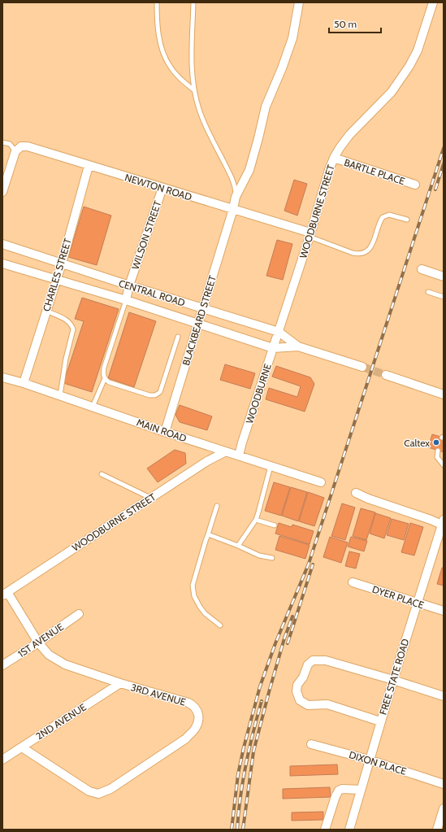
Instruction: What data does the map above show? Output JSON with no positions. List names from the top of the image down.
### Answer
{
  "streets": {
    "street": [
      "BARTLE PLACE",
      "NEWTON ROAD",
      "WOODBURNE STREET",
      "WILSON STREET",
      "CHARLES STREET",
      "CENTRAL ROAD",
      "BLACKBEARD STREET",
      "WOODBURNE",
      "MAIN ROAD",
      "DYER PLACE",
      "1ST AVENUE",
      "FREE STATE ROAD",
      "3RD AVENUE",
      "2ND AVENUE",
      "DIXON PLACE"
    ]
  },
  "crossings": [
    ["BARTLE PLACE", "WOODBURNE STREET"],
    ["NEWTON ROAD", "WOODBURNE STREET"],
    ["NEWTON ROAD", "WILSON STREET"],
    ["NEWTON ROAD", "CHARLES STREET"],
    ["NEWTON ROAD", "BLACKBEARD STREET"],
    ["WOODBURNE STREET", "CENTRAL ROAD"],
    ["WOODBURNE STREET", "WOODBURNE"],
    ["WOODBURNE STREET", "MAIN ROAD"],
    ["WOODBURNE STREET", "3RD AVENUE"],
    ["WILSON STREET", "CENTRAL ROAD"],
    ["CHARLES STREET", "CENTRAL ROAD"],
    ["CHARLES STREET", "MAIN ROAD"],
    ["CENTRAL ROAD", "BLACKBEARD STREET"],
    ["CENTRAL ROAD", "WOODBURNE"],
    ["BLACKBEARD STREET", "MAIN ROAD"],
    ["WOODBURNE", "MAIN ROAD"],
    ["DYER PLACE", "FREE STATE ROAD"],
    ["1ST AVENUE", "3RD AVENUE"],
    ["FREE STATE ROAD", "DIXON PLACE"],
    ["3RD AVENUE", "2ND AVENUE"]
  ],
  "places": ["Caltex"],
  "scale_bar": "50 m"
}
